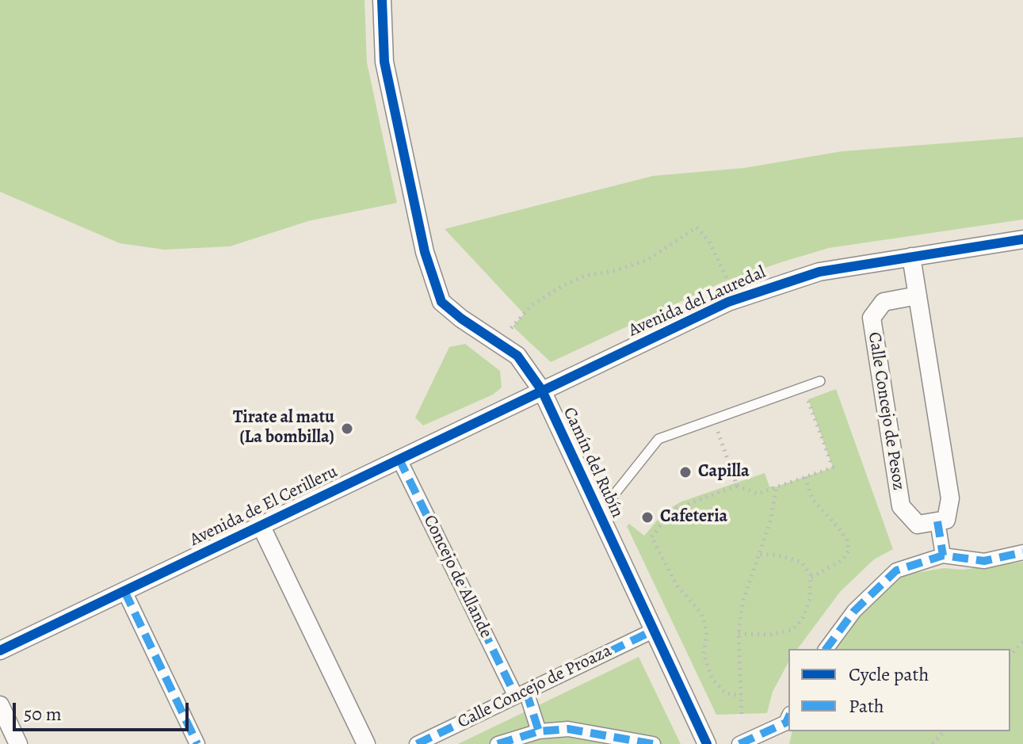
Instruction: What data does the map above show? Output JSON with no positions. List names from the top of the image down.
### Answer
{
  "streets": {
    "street": [
      "Avenida del Lauredal",
      "Calle Concejo de Pesoz",
      "Camín del Rubín",
      "Avenida de El Cerilleru",
      "Concejo de Allande",
      "Calle Concejo de Proaza"
    ]
  },
  "crossings": [
    ["Avenida del Lauredal", "Camín del Rubín"],
    ["Avenida del Lauredal", "Avenida de El Cerilleru"],
    ["Camín del Rubín", "Avenida de El Cerilleru"],
    ["Camín del Rubín", "Calle Concejo de Proaza"],
    ["Avenida de El Cerilleru", "Concejo de Allande"],
    ["Concejo de Allande", "Calle Concejo de Proaza"]
  ],
  "places": ["Tirate al matu (La bombilla)", "Capilla", "Cafeteria"],
  "legend": ["Cycle path", "Path"],
  "scale_bar": "50 m"
}
